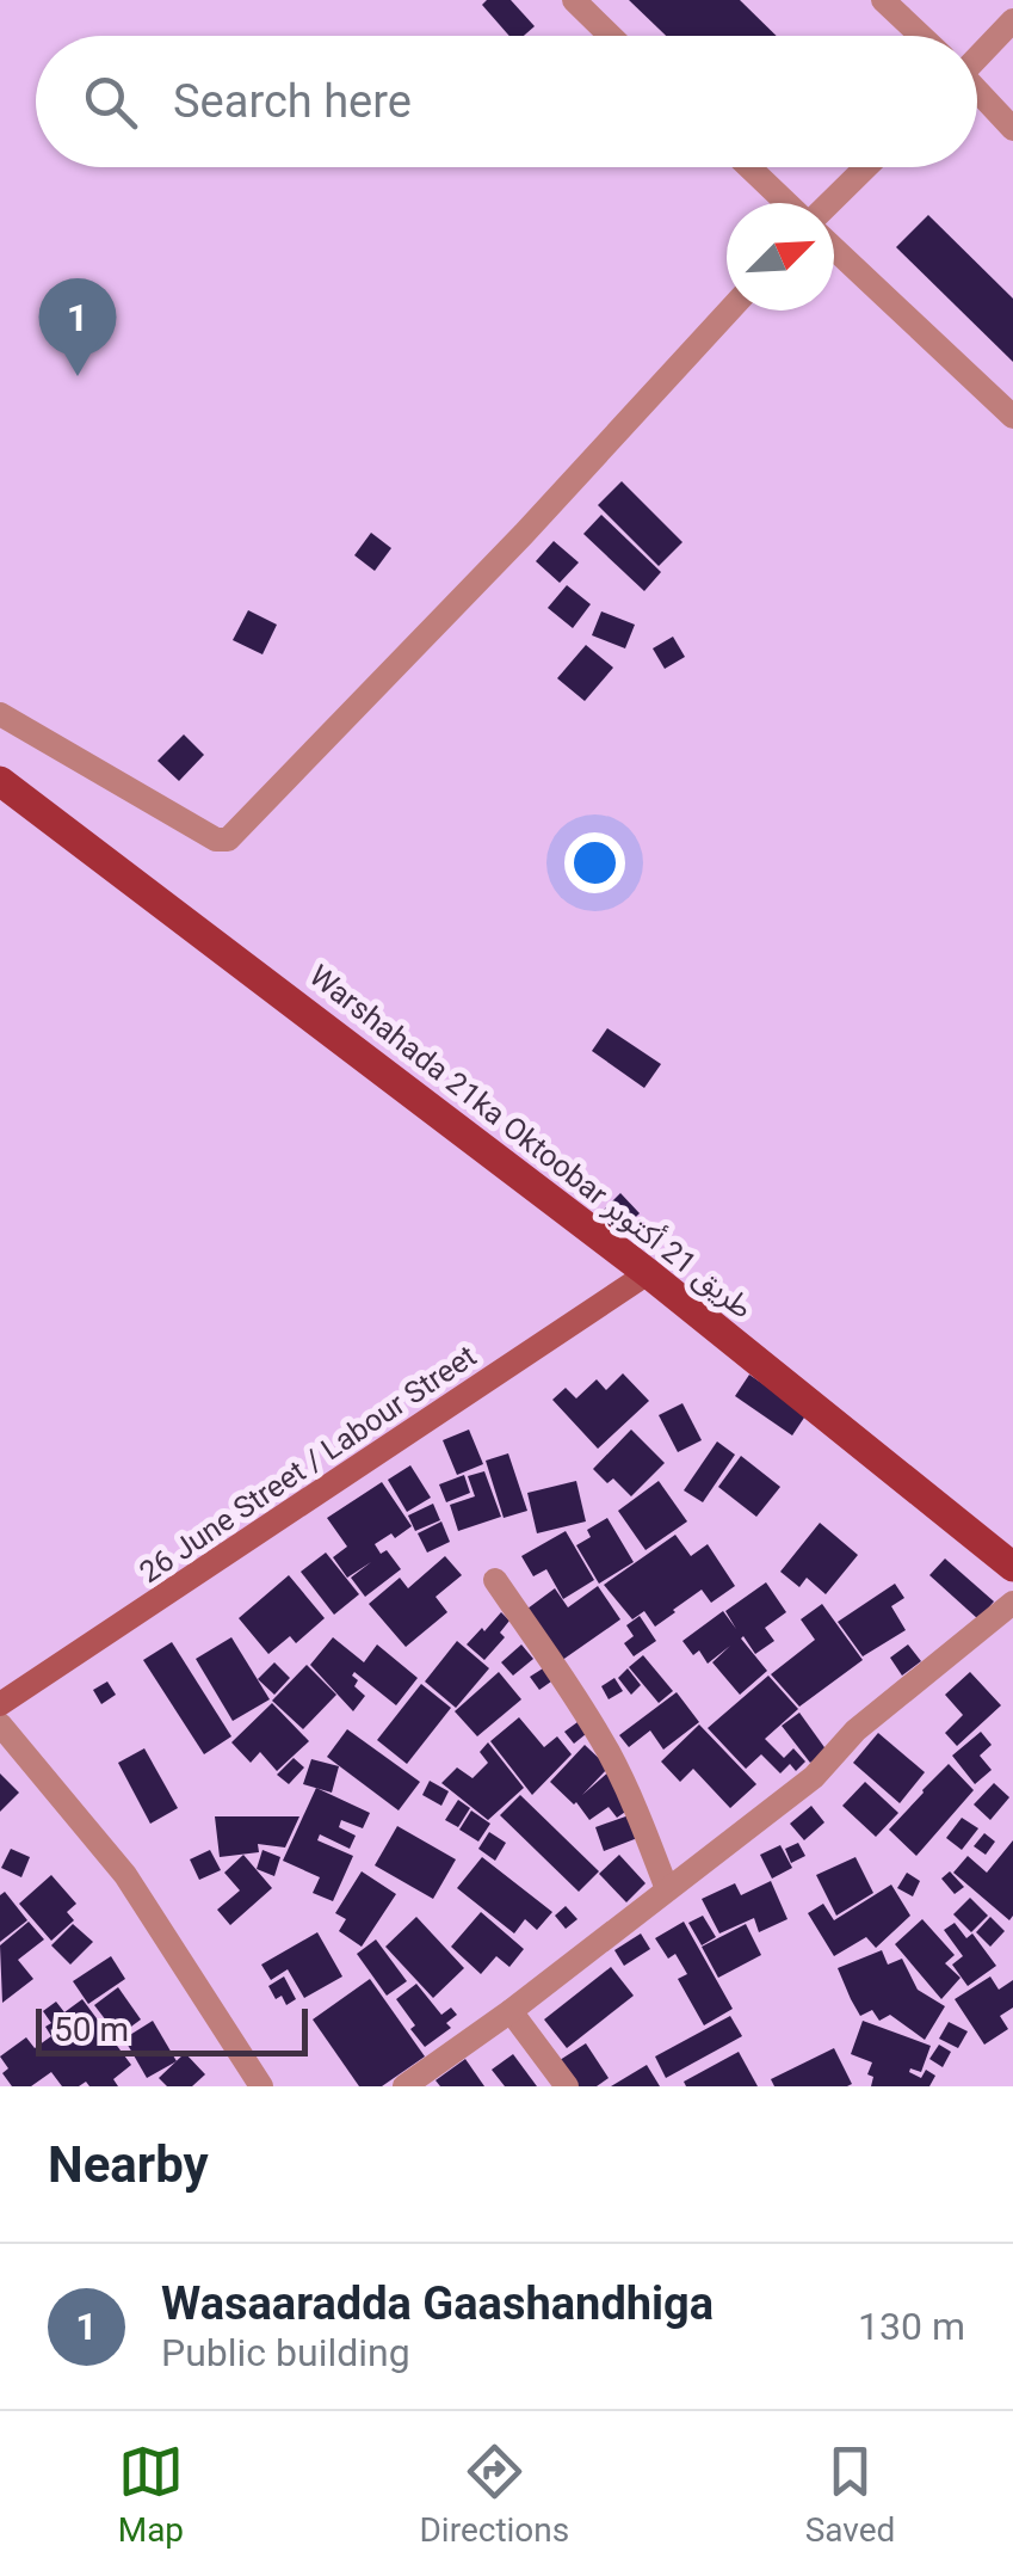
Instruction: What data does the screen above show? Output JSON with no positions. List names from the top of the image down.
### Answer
{
  "streets": {
    "main road": ["Warshahada 21ka Oktoobar طريق 21 أكتوبر"],
    "street": ["26 June Street / Labour Street"]
  },
  "crossings": [
    ["Warshahada 21ka Oktoobar طريق 21 أكتوبر", "26 June Street / Labour Street"]
  ],
  "scale_bar": "50 m",
  "north": "top right",
  "page": {
    "search": "Search here",
    "pins": "1",
    "scale": "50 m",
    "heading": "Nearby",
    "list": [
      {
        "mark": "1",
        "name": "Wasaaradda Gaashandhiga",
        "note": "Public building",
        "value": "130 m"
      }
    ],
    "nav": ["Map", "Directions", "Saved"]
  }
}
